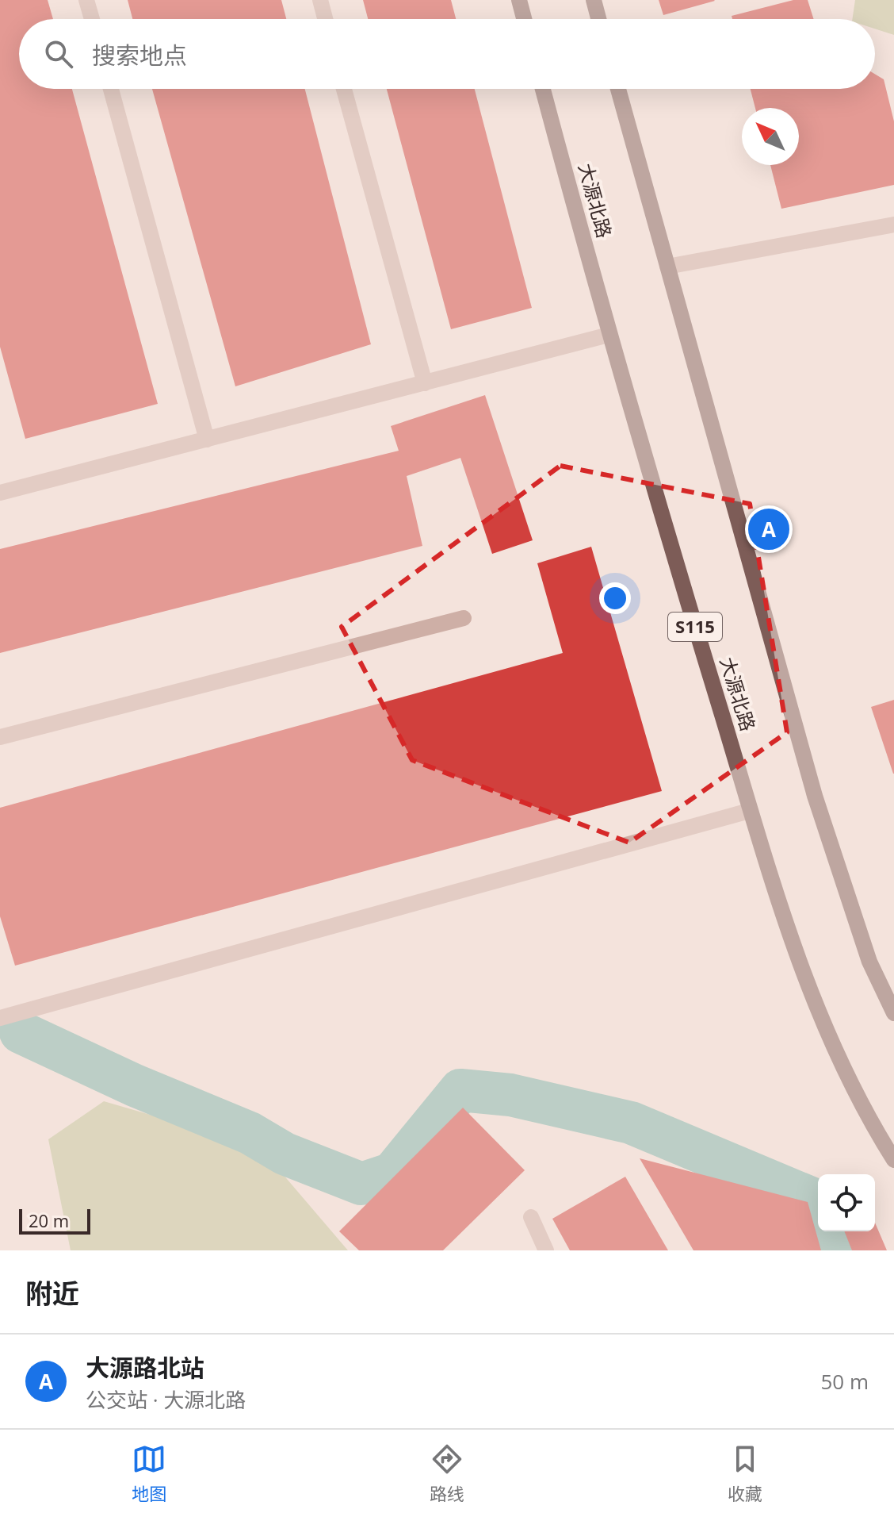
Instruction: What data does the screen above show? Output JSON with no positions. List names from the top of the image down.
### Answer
{
  "streets": {
    "main road": ["大源北路", "S115"]
  },
  "scale_bar": "20 m",
  "north": "top left",
  "page": {
    "search": "搜索地点",
    "pins": "A",
    "scale": "20 m",
    "heading": "附近",
    "list": [
      {
        "mark": "A",
        "name": "大源路北站",
        "note": "公交站 · 大源北路",
        "value": "50 m"
      }
    ],
    "nav": ["地图", "路线", "收藏"]
  }
}
